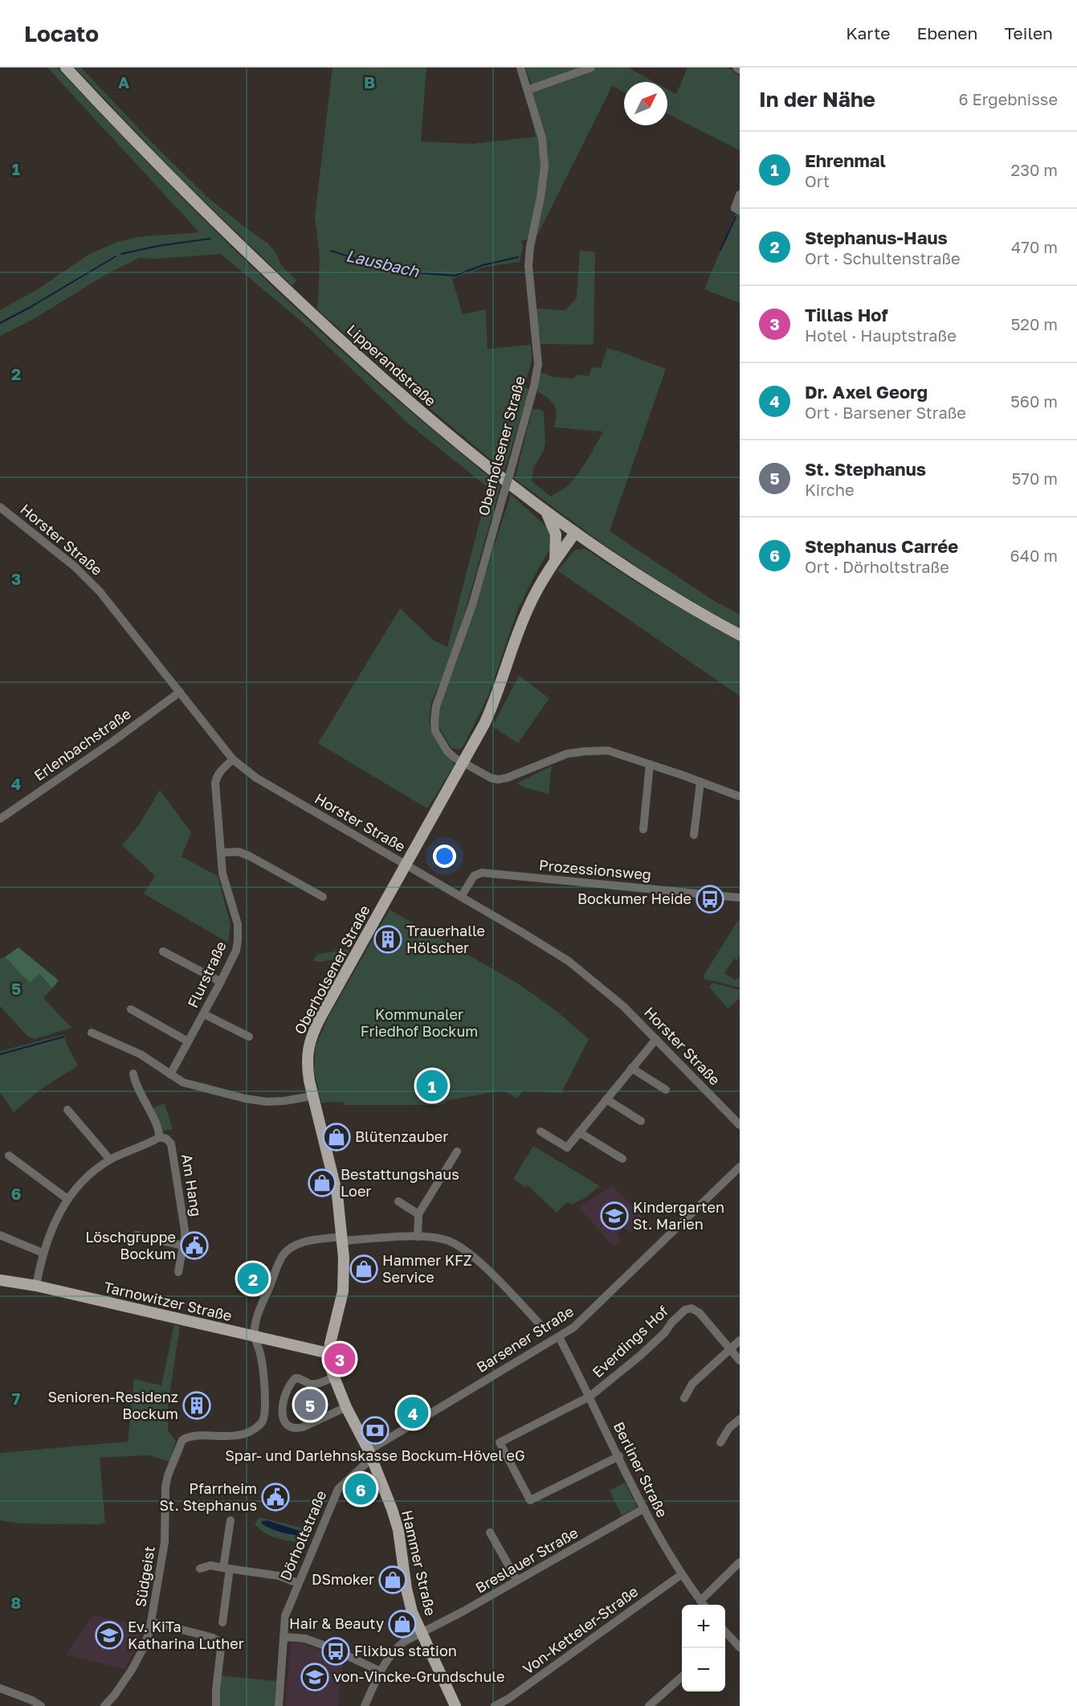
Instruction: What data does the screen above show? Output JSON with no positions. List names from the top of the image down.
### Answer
{
  "streets": {
    "main road": [
      "Lipperandstraße",
      "Oberholsener Straße",
      "Tarnowitzer Straße",
      "Hammer Straße"
    ],
    "street": [
      "Horster Straße",
      "Erlenbachstraße",
      "Prozessionsweg",
      "Flurstraße",
      "Am Hang",
      "Barsener Straße",
      "Everdings Hof",
      "Berliner Straße",
      "Dörholtstraße",
      "Breslauer Straße",
      "Südgeist",
      "Von-Ketteler-Straße"
    ]
  },
  "crossings": [
    ["Lipperandstraße", "Oberholsener Straße"],
    ["Oberholsener Straße", "Horster Straße"],
    ["Oberholsener Straße", "Tarnowitzer Straße"],
    ["Oberholsener Straße", "Hammer Straße"],
    ["Horster Straße", "Erlenbachstraße"],
    ["Horster Straße", "Prozessionsweg"],
    ["Horster Straße", "Flurstraße"],
    ["Tarnowitzer Straße", "Hammer Straße"],
    ["Tarnowitzer Straße", "Südgeist"],
    ["Barsener Straße", "Berliner Straße"],
    ["Barsener Straße", "Dörholtstraße"],
    ["Barsener Straße", "Hammer Straße"],
    ["Everdings Hof", "Berliner Straße"],
    ["Berliner Straße", "Breslauer Straße"],
    ["Berliner Straße", "Von-Ketteler-Straße"],
    ["Dörholtstraße", "Hammer Straße"],
    ["Breslauer Straße", "Hammer Straße"]
  ],
  "water": ["Lausbach"],
  "parks": ["Kommunaler Friedhof Bockum"],
  "places": {
    "bus stop": ["Bockumer Heide", "Flixbus station"],
    "building": ["Trauerhalle Hölscher", "Senioren-Residenz Bockum"],
    "shop": [
      "Blütenzauber",
      "Bestattungshaus Loer",
      "Hammer KFZ Service",
      "DSmoker",
      "Hair & Beauty"
    ],
    "school or university": ["Kindergarten St. Marien", "Ev. KiTa Katharina Luther", "von-Vincke-Grundschule"],
    "public building": ["Löschgruppe Bockum", "Pfarrheim St. Stephanus"],
    "bank": ["Spar- und Darlehnskasse Bockum-Hövel eG"]
  },
  "north": "top right",
  "page": {
    "header": "Locato",
    "nav": ["Karte", "Ebenen", "Teilen"],
    "heading": ["In der Nähe", "6 Ergebnisse"],
    "list": [
      {
        "mark": "1",
        "name": "Ehrenmal",
        "note": "Ort",
        "value": "230 m"
      },
      {
        "mark": "2",
        "name": "Stephanus-Haus",
        "note": "Ort · Schultenstraße",
        "value": "470 m"
      },
      {
        "mark": "3",
        "name": "Tillas Hof",
        "note": "Hotel · Hauptstraße",
        "value": "520 m"
      },
      {
        "mark": "4",
        "name": "Dr. Axel Georg",
        "note": "Ort · Barsener Straße",
        "value": "560 m"
      },
      {
        "mark": "5",
        "name": "St. Stephanus",
        "note": "Kirche",
        "value": "570 m"
      },
      {
        "mark": "6",
        "name": "Stephanus Carrée",
        "note": "Ort · Dörholtstraße",
        "value": "640 m"
      }
    ],
    "pins": [
      "1",
      "2",
      "3",
      "5",
      "4",
      "6"
    ],
    "map_buttons": ["+", "−"]
  },
  "grid": {
    "columns": ["A", "B"],
    "rows": [
      "1",
      "2",
      "3",
      "4",
      "5",
      "6",
      "7",
      "8"
    ]
  }
}
